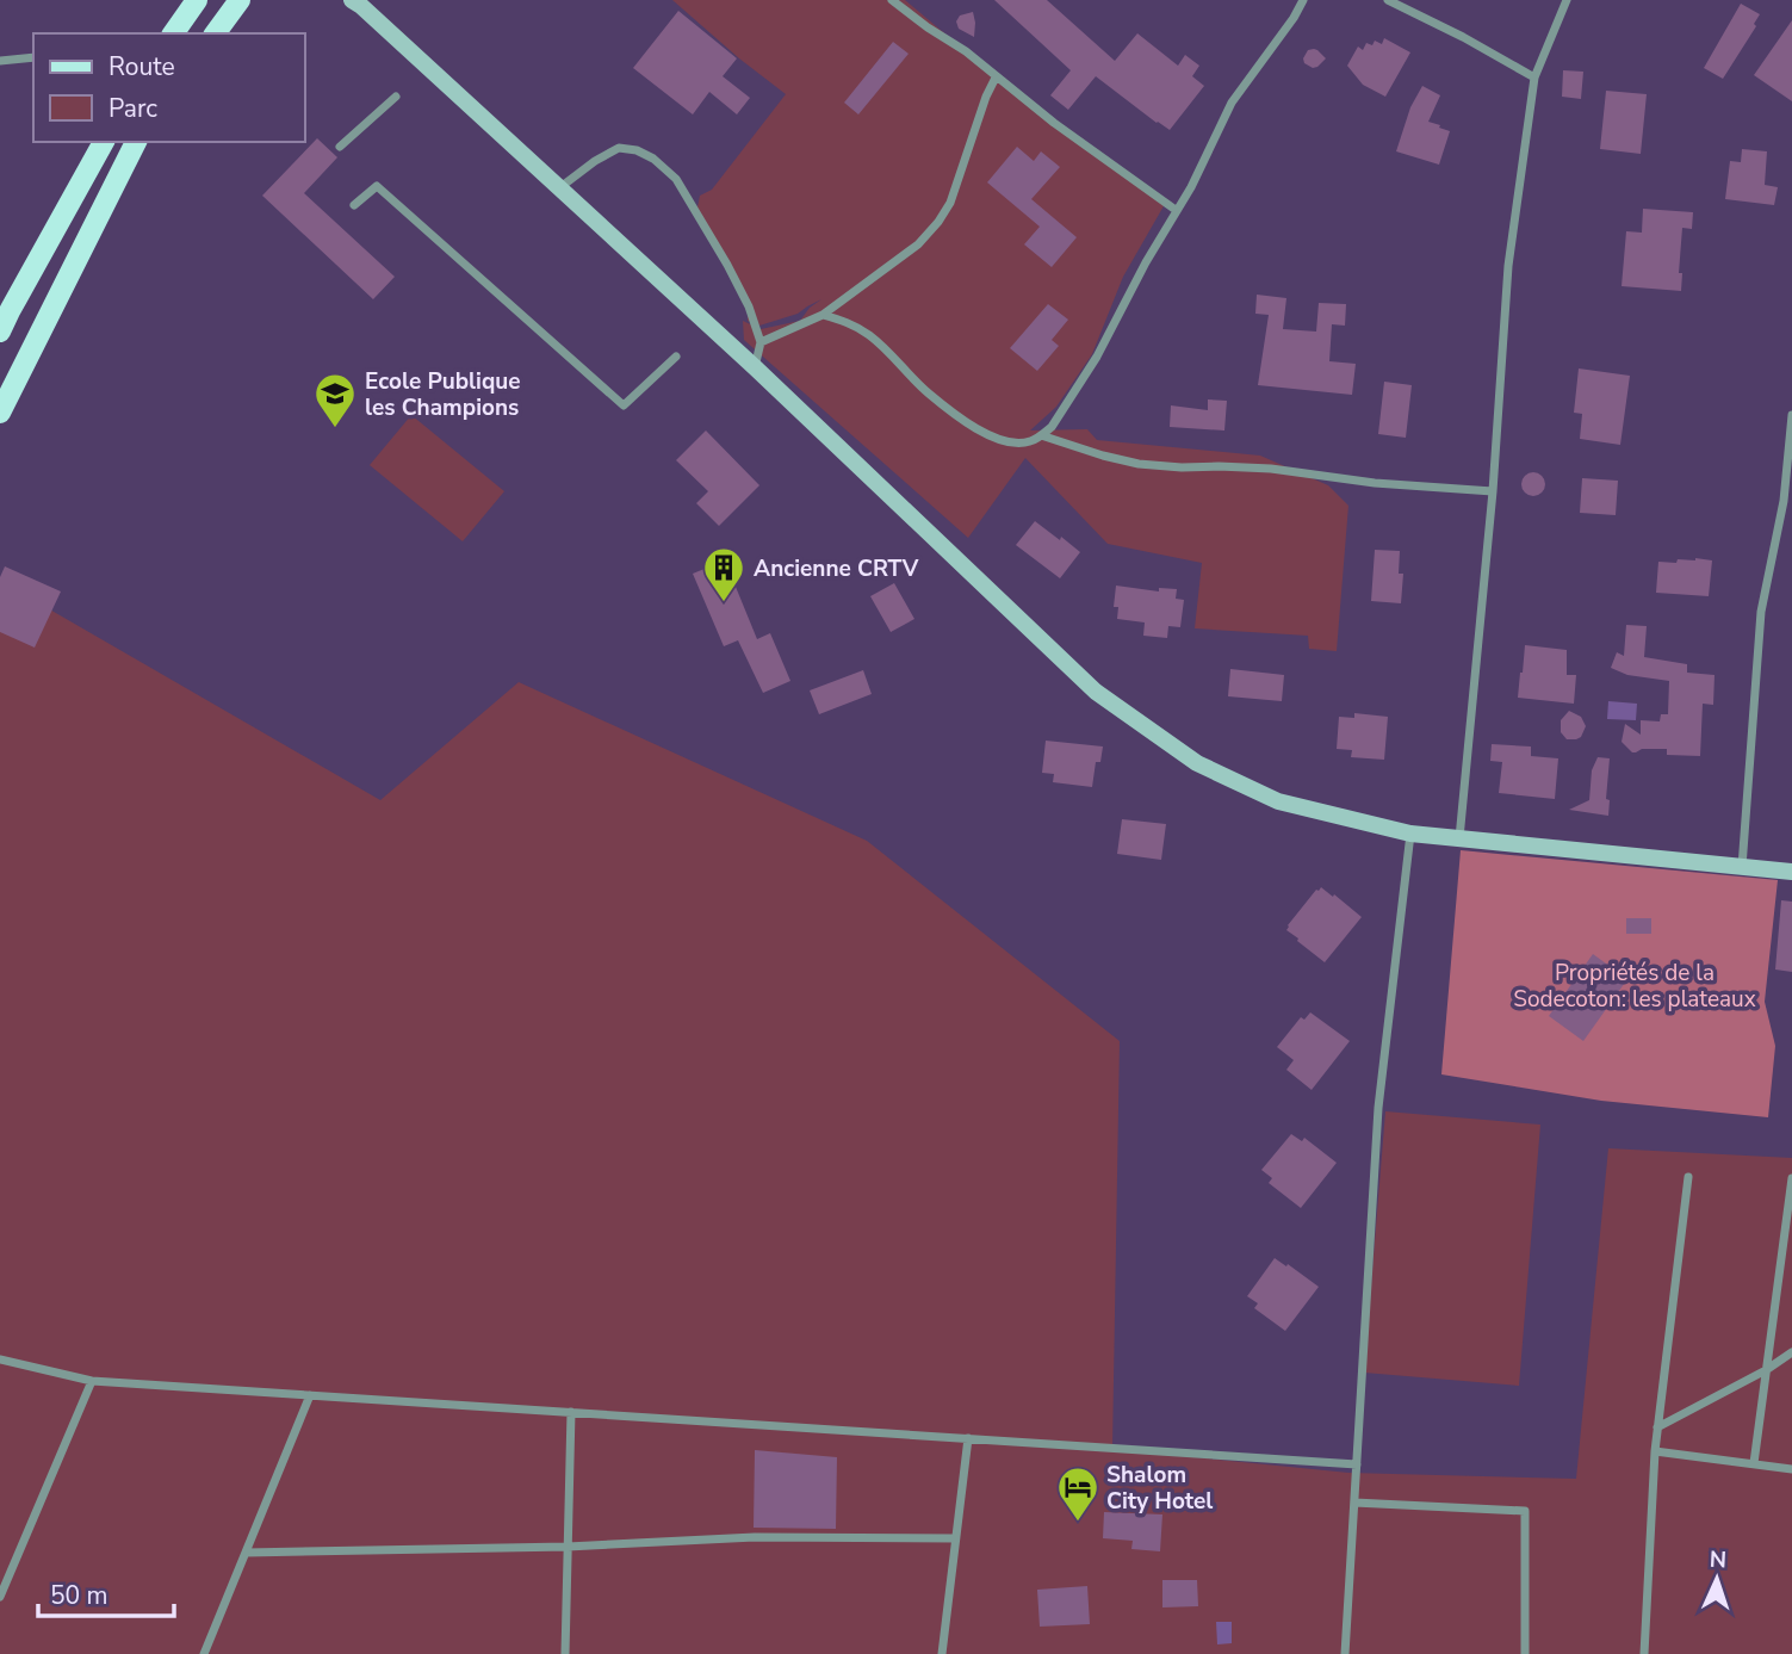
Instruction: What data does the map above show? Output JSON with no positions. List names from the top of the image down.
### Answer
{
  "parks": ["Propriétés de la Sodecoton: les plateaux"],
  "places": {
    "school or university": ["Ecole Publique les Champions"],
    "building": ["Ancienne CRTV"],
    "hotel": ["Shalom City Hotel"]
  },
  "legend": ["Route", "Parc"],
  "scale_bar": "50 m",
  "north": "top"
}
